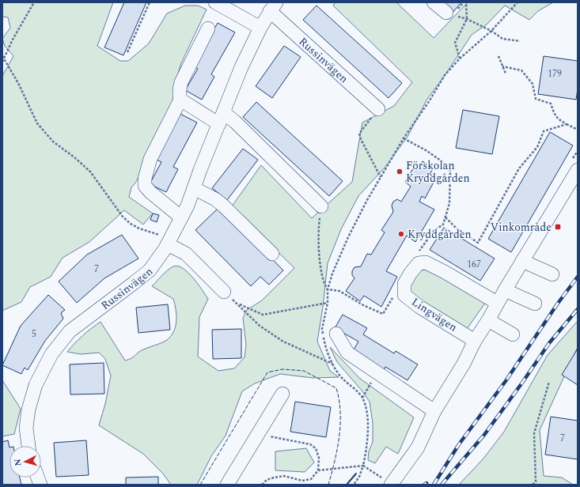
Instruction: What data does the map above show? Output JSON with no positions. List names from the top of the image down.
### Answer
{
  "streets": {
    "street": ["Russinvägen", "Lingvägen"]
  },
  "places": {
    "other": ["Förskolan Kryddgården", "Kryddgården"],
    "transit": ["Vinkområde"]
  },
  "house_numbers": [
    "179",
    "167",
    "7",
    "5",
    "7"
  ],
  "north": "left"
}
